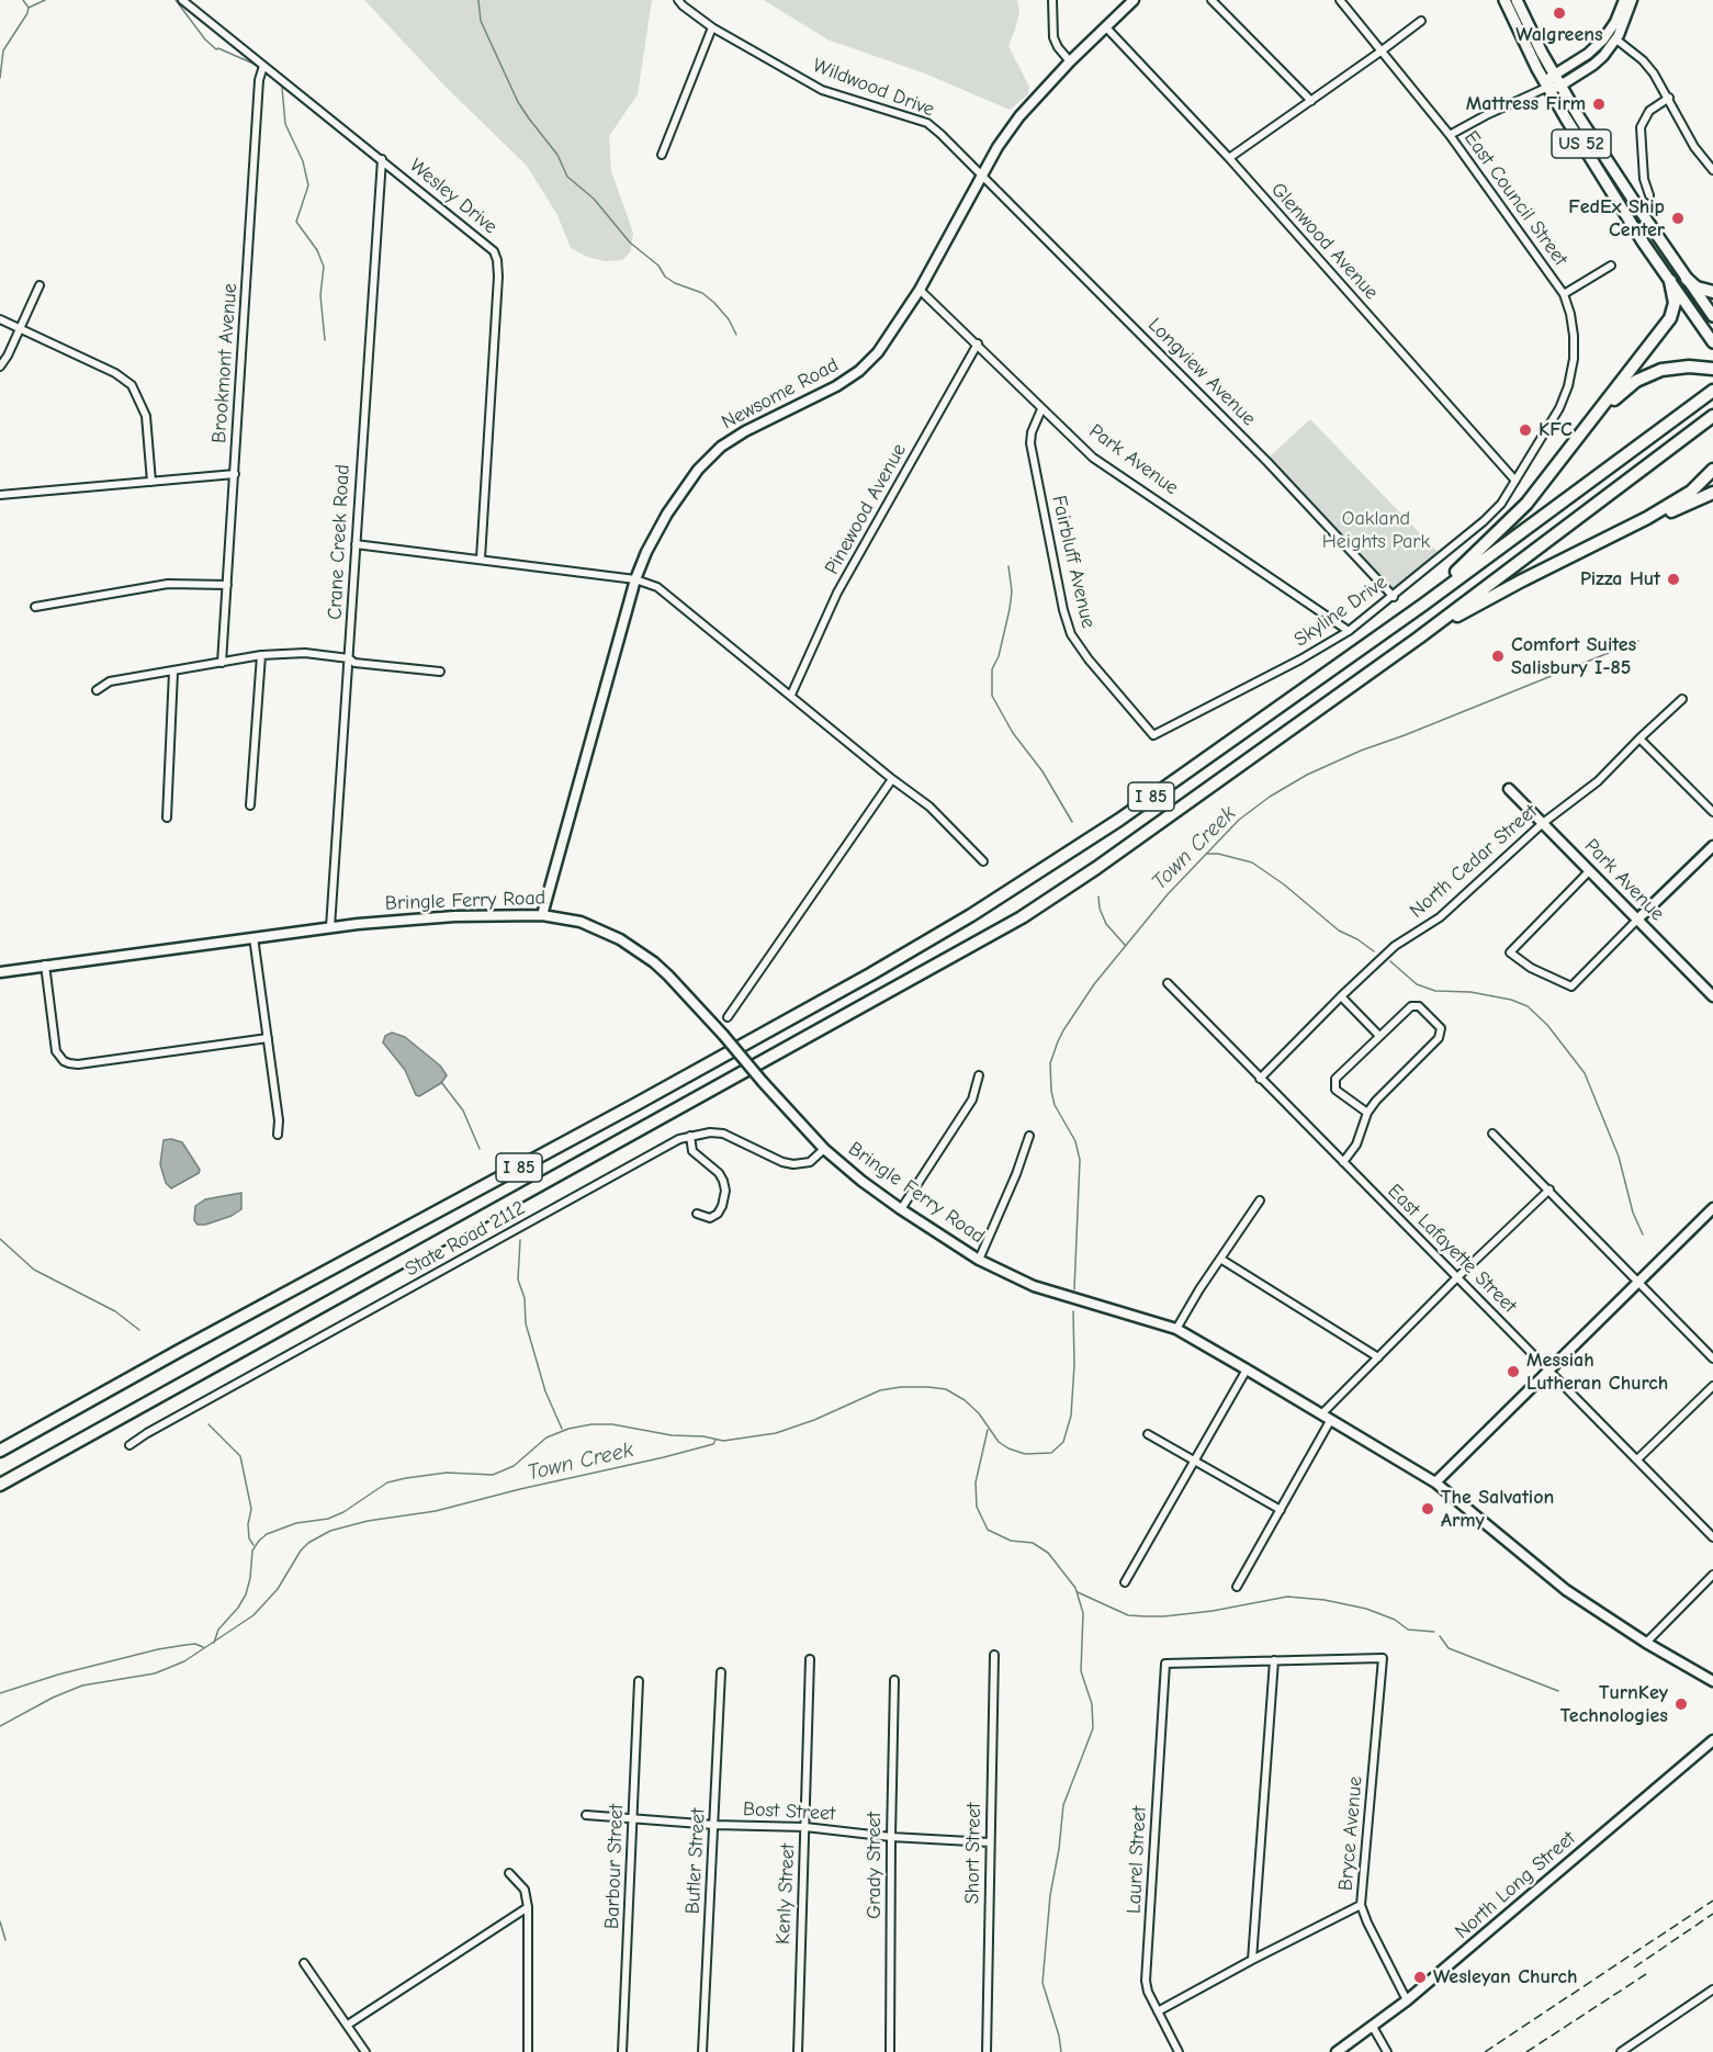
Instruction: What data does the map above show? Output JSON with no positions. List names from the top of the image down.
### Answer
{
  "streets": {
    "highway": ["I 85"],
    "main road": ["US 52"],
    "street": [
      "Wildwood Drive",
      "Wesley Drive",
      "East Council Street",
      "Glenwood Avenue",
      "Brookmont Avenue",
      "Longview Avenue",
      "Newsome Road",
      "Park Avenue",
      "Pinewood Avenue",
      "Crane Creek Road",
      "Fairbluff Avenue",
      "Skyline Drive",
      "North Cedar Street",
      "Bringle Ferry Road",
      "State Road 2112",
      "East Lafayette Street",
      "Bost Street",
      "Bryce Avenue",
      "Short Street",
      "Laurel Street",
      "Butler Street",
      "Grady Street",
      "Barbour Street",
      "North Long Street",
      "Kenly Street"
    ]
  },
  "crossings": [
    ["Wildwood Drive", "Longview Avenue"],
    ["Wildwood Drive", "Newsome Road"],
    ["Wesley Drive", "Brookmont Avenue"],
    ["Wesley Drive", "Crane Creek Road"],
    ["East Council Street", "Skyline Drive"],
    ["Glenwood Avenue", "Newsome Road"],
    ["Glenwood Avenue", "Skyline Drive"],
    ["Longview Avenue", "Newsome Road"],
    ["Longview Avenue", "Skyline Drive"],
    ["Newsome Road", "Park Avenue"],
    ["Newsome Road", "Bringle Ferry Road"],
    ["Park Avenue", "Pinewood Avenue"],
    ["Park Avenue", "Fairbluff Avenue"],
    ["Park Avenue", "Skyline Drive"],
    ["Park Avenue", "North Cedar Street"],
    ["Crane Creek Road", "Bringle Ferry Road"],
    ["Fairbluff Avenue", "Skyline Drive"],
    ["North Cedar Street", "East Lafayette Street"],
    ["Bringle Ferry Road", "State Road 2112"],
    ["Bost Street", "Short Street"],
    ["Bost Street", "Butler Street"],
    ["Bost Street", "Grady Street"],
    ["Bost Street", "Barbour Street"],
    ["Bost Street", "Kenly Street"],
    ["Bryce Avenue", "Laurel Street"],
    ["Bryce Avenue", "North Long Street"]
  ],
  "water": ["Town Creek"],
  "parks": ["Oakland Heights Park"],
  "places": [
    "Walgreens",
    "Mattress Firm",
    "FedEx Ship Center",
    "KFC",
    "Pizza Hut",
    "Comfort Suites Salisbury I-85",
    "Messiah Lutheran Church",
    "The Salvation Army",
    "TurnKey Technologies",
    "Wesleyan Church"
  ]
}
